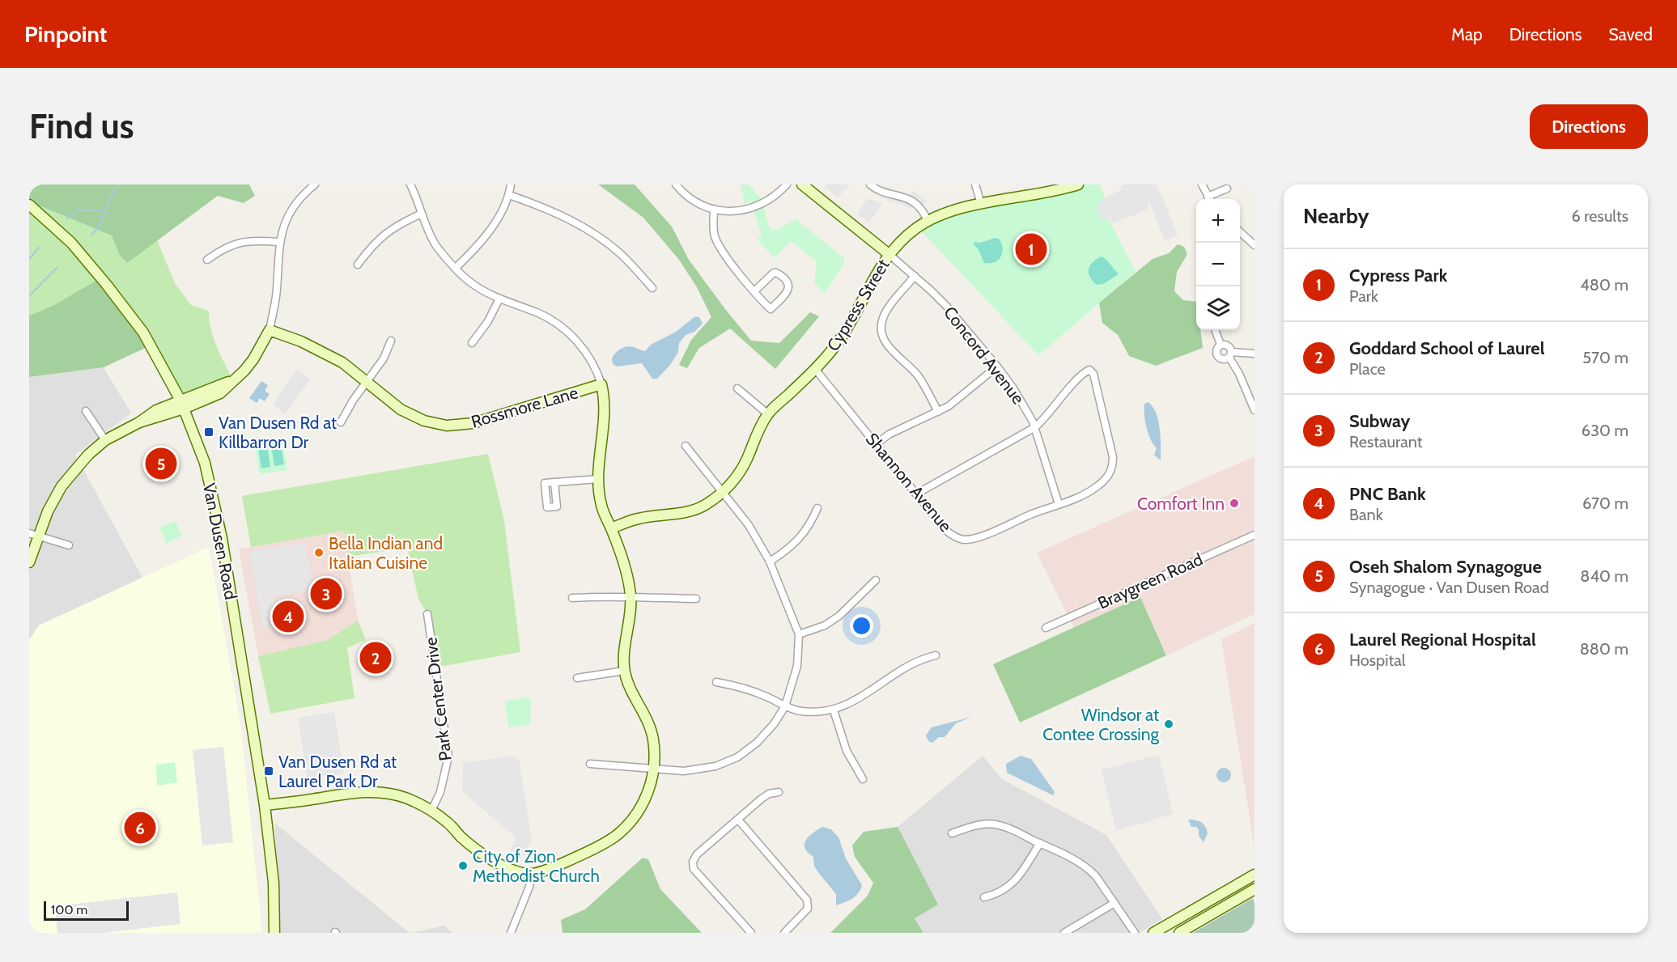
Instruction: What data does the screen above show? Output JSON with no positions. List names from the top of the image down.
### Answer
{
  "streets": {
    "street": [
      "Cypress Street",
      "Concord Avenue",
      "Rossmore Lane",
      "Shannon Avenue",
      "Van Dusen Road",
      "Braygreen Road",
      "Park Center Drive"
    ]
  },
  "crossings": [
    ["Cypress Street", "Concord Avenue"],
    ["Cypress Street", "Shannon Avenue"],
    ["Concord Avenue", "Shannon Avenue"]
  ],
  "places": {
    "transit": ["Van Dusen Rd at Killbarron Dr", "Van Dusen Rd at Laurel Park Dr"],
    "other": [
      "Comfort Inn",
      "Bella Indian and Italian Cuisine",
      "Windsor at Contee Crossing",
      "City of Zion Methodist Church"
    ]
  },
  "scale_bar": "100 m",
  "page": {
    "header": "Pinpoint",
    "nav": ["Map", "Directions", "Saved"],
    "buttons": "Directions",
    "title": "Find us",
    "heading": ["Nearby", "6 results"],
    "map_buttons": ["+", "−"],
    "pins": [
      "1",
      "5",
      "3",
      "4",
      "2",
      "6"
    ],
    "list": [
      {
        "mark": "1",
        "name": "Cypress Park",
        "note": "Park",
        "value": "480 m"
      },
      {
        "mark": "2",
        "name": "Goddard School of Laurel",
        "note": "Place",
        "value": "570 m"
      },
      {
        "mark": "3",
        "name": "Subway",
        "note": "Restaurant",
        "value": "630 m"
      },
      {
        "mark": "4",
        "name": "PNC Bank",
        "note": "Bank",
        "value": "670 m"
      },
      {
        "mark": "5",
        "name": "Oseh Shalom Synagogue",
        "note": "Synagogue · Van Dusen Road",
        "value": "840 m"
      },
      {
        "mark": "6",
        "name": "Laurel Regional Hospital",
        "note": "Hospital",
        "value": "880 m"
      }
    ],
    "scale": "100 m"
  }
}
